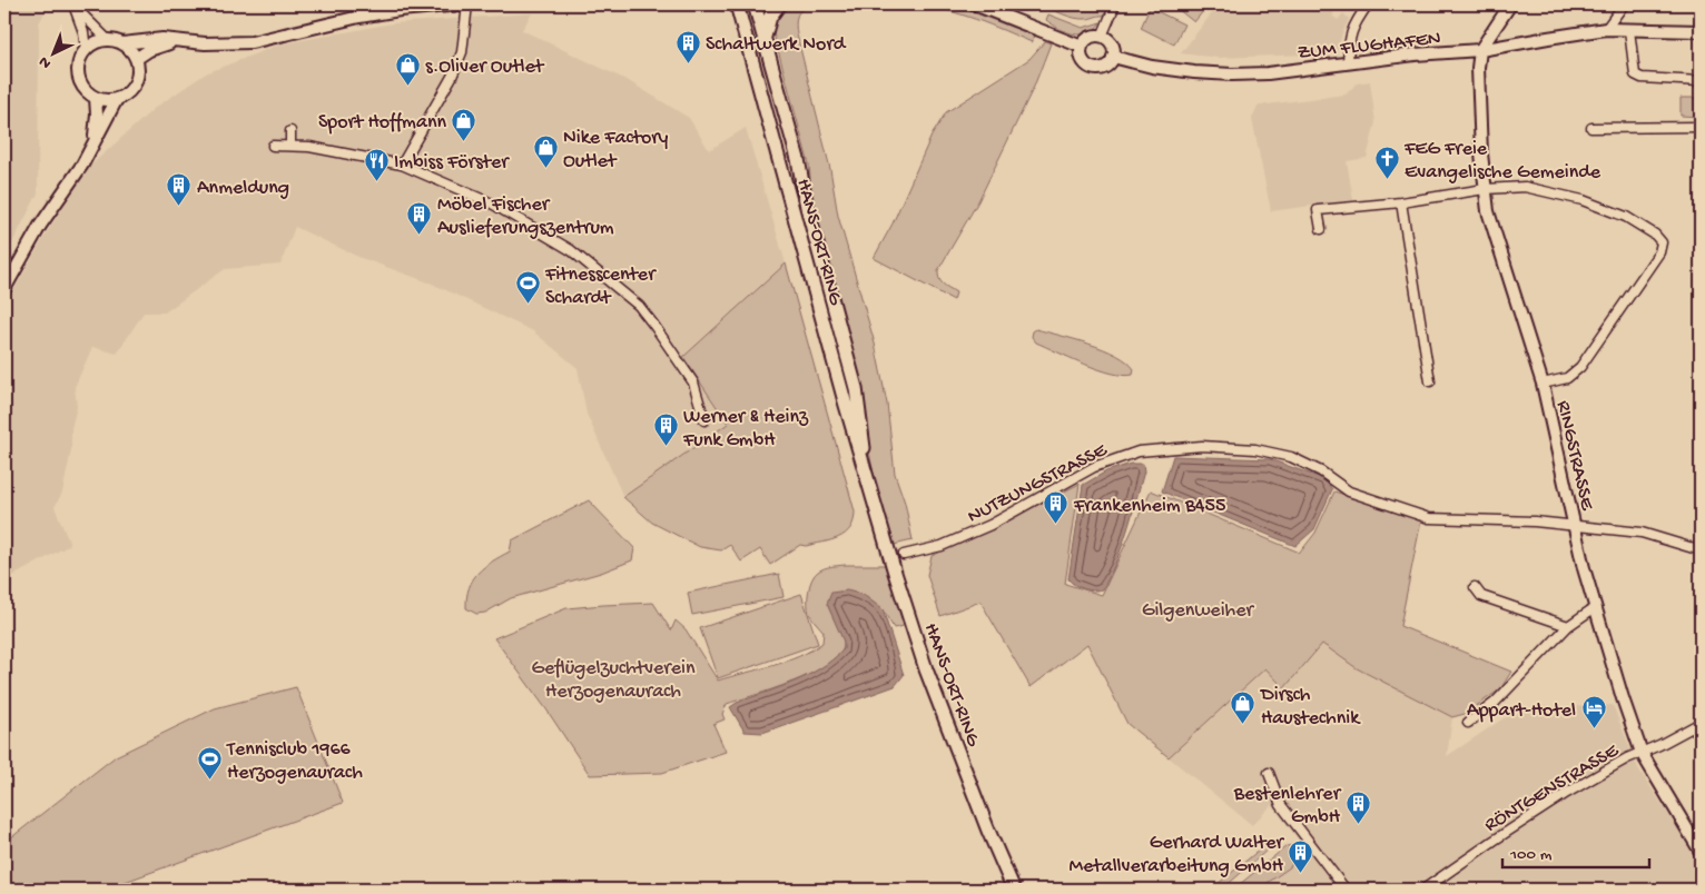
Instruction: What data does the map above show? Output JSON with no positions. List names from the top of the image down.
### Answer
{
  "streets": {
    "main road": ["HANS-ORT-RING"],
    "street": [
      "ZUM FLUGHAFEN",
      "RINGSTRASSE",
      "NUTZUNGSTRASSE",
      "RÖNTGENSTRASSE"
    ]
  },
  "crossings": [
    ["ZUM FLUGHAFEN", "RINGSTRASSE"],
    ["RINGSTRASSE", "NUTZUNGSTRASSE"],
    ["RINGSTRASSE", "RÖNTGENSTRASSE"]
  ],
  "parks": ["Gilgenweiher", "Geflügelzuchtverein Herzogenaurach"],
  "places": {
    "building": [
      "Schaltwerk Nord",
      "Anmeldung",
      "Möbel Fischer Auslieferungszentrum",
      "Werner & Heinz Funk GmbH",
      "Frankenheim B455",
      "Bestenlehrer GmbH",
      "Gerhard Walter Metallverarbeitung GmbH"
    ],
    "shop": [
      "s.Oliver Outlet",
      "Sport Hoffmann",
      "Nike Factory Outlet",
      "Dirsch Haustechnik"
    ],
    "church": ["FEG Freie Evangelische Gemeinde"],
    "restaurant": ["Imbiss Förster"],
    "sports": ["Fitnesscenter Schardt", "Tennisclub 1966 Herzogenaurach"],
    "hotel": ["Appart-Hotel"]
  },
  "scale_bar": "100 m",
  "north": "bottom left"
}
